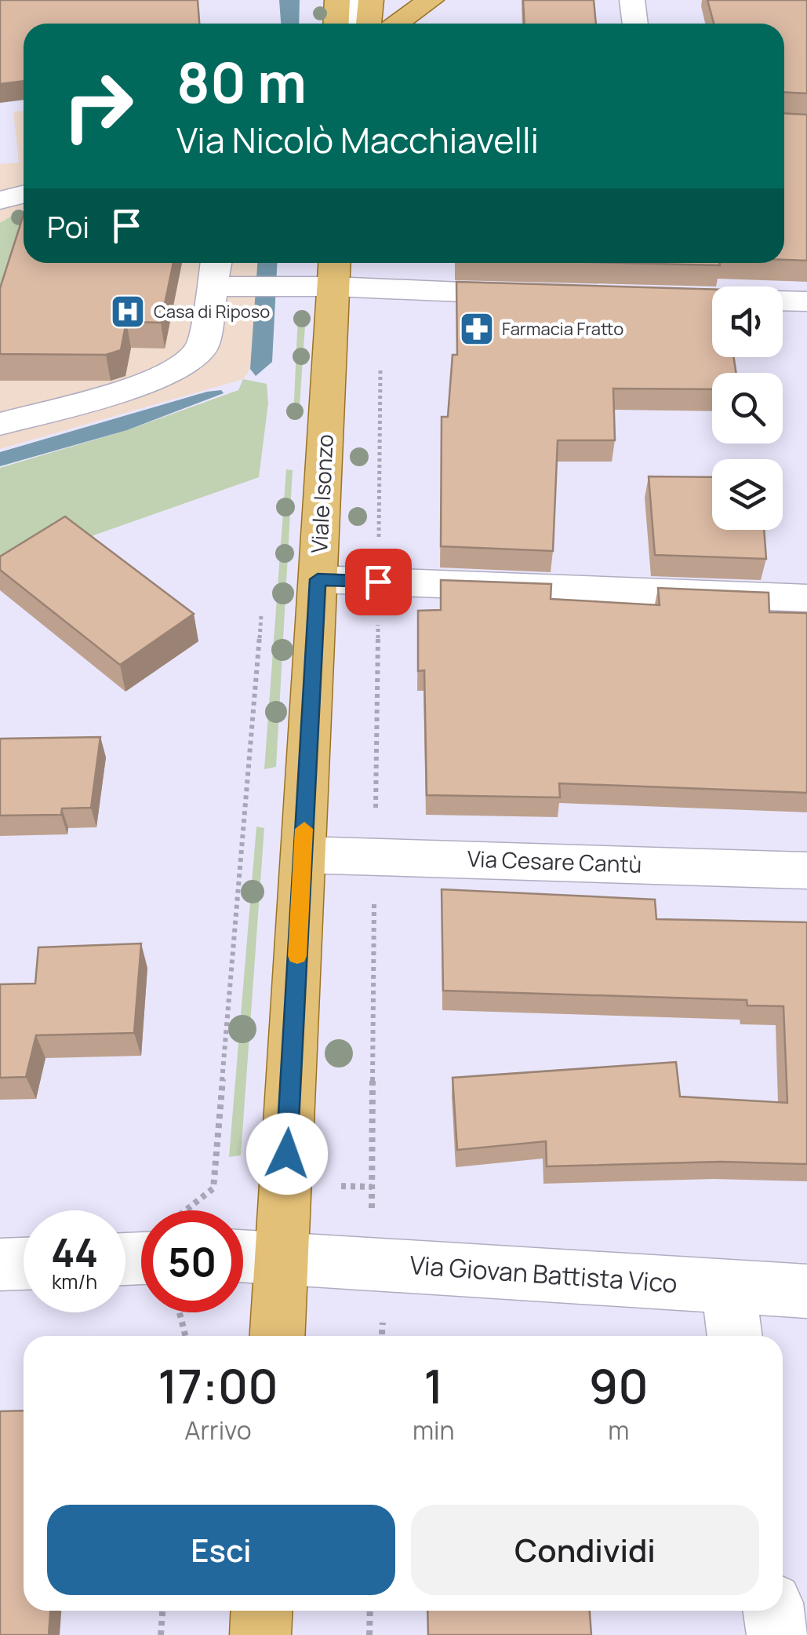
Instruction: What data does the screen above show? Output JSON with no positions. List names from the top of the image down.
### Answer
{
  "streets": {
    "main road": ["Viale Isonzo"],
    "street": ["Via Cesare Cantù", "Via Giovan Battista Vico"]
  },
  "crossings": [
    ["Viale Isonzo", "Via Cesare Cantù"],
    ["Viale Isonzo", "Via Giovan Battista Vico"]
  ],
  "places": {
    "hospital": ["Casa di Riposo"],
    "pharmacy": ["Farmacia Fratto"]
  },
  "page": {
    "turn": ["80 m", "Via Nicolò Macchiavelli"],
    "then": "Poi",
    "speed": "44 km/h",
    "limit": "50",
    "eta": [
      "17:00",
      "Arrivo",
      "1",
      "min",
      "90",
      "m"
    ],
    "buttons": ["Esci", "Condividi"]
  }
}
